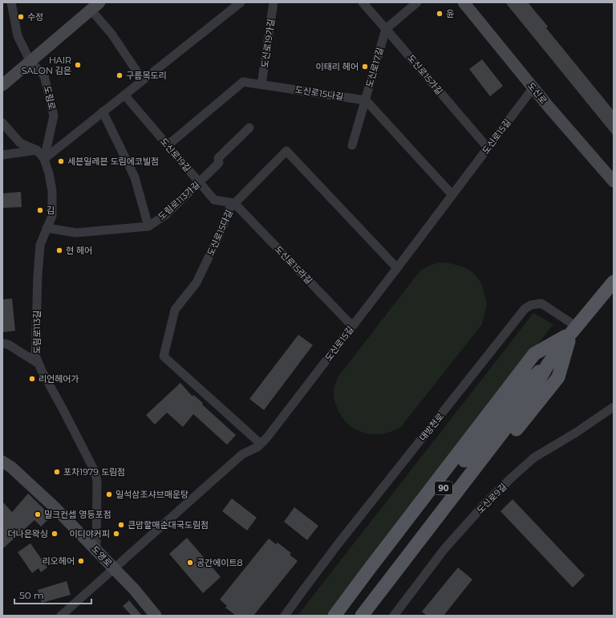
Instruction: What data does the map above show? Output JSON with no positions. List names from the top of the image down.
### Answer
{
  "streets": {
    "main road": ["도신로", "90", "도영로"],
    "street": [
      "도신로19가길",
      "도신로17길",
      "도신로15가길",
      "도신로15나길",
      "도림로",
      "도신로15길",
      "도신로19길",
      "도림로113가길",
      "도신로15다길",
      "도신로15라길",
      "도림로113길",
      "대방천로",
      "도신로9길"
    ]
  },
  "crossings": [
    ["도신로19가길", "도신로15나길"],
    ["도신로17길", "도신로15가길"],
    ["도신로17길", "도신로15나길"],
    ["도신로15가길", "도신로15길"],
    ["도신로15나길", "도신로19길"],
    ["도신로", "도신로15길"],
    ["도림로", "도림로113길"],
    ["도신로15길", "도신로15다길"],
    ["도신로15길", "도신로15라길"],
    ["도신로15길", "도영로"],
    ["도신로19길", "도림로113가길"],
    ["도신로19길", "도신로15다길"],
    ["도신로19길", "도신로15라길"],
    ["도림로113가길", "도림로113길"],
    ["도신로15다길", "도신로15라길"],
    ["도림로113길", "도영로"],
    ["대방천로", "90"]
  ],
  "places": [
    "윤",
    "수정",
    "HAIR SALON 김은",
    "이태리 헤어",
    "구름목도리",
    "세븐일레븐 도림에코빌점",
    "김",
    "현 헤어",
    "리언헤어가",
    "포차1979 도림점",
    "일석삼조샤브매운탕",
    "밀크컨셉 영등포점",
    "큰맘할매순대국도림점",
    "더나은왁싱",
    "이디야커피",
    "리오헤어",
    "공간에이트8"
  ],
  "scale_bar": "50 m"
}
